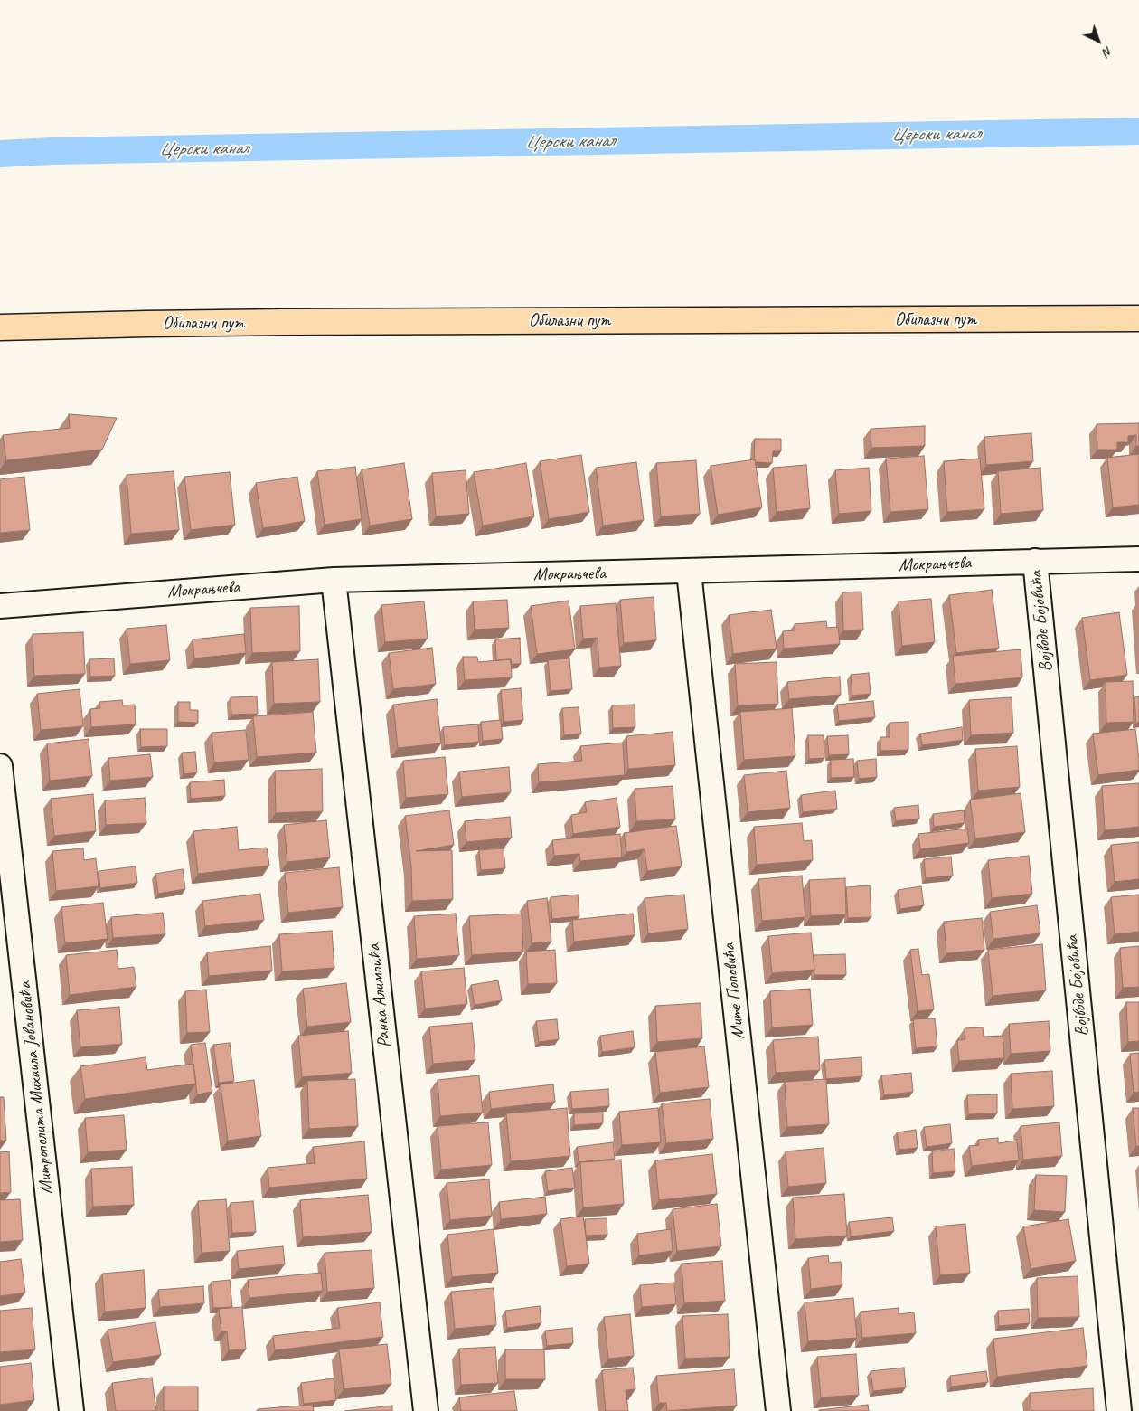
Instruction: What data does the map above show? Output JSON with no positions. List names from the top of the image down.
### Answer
{
  "streets": {
    "main road": ["Обилазни пут"],
    "street": [
      "Мокрањчева",
      "Војводе Бојовића",
      "Мите Поповића",
      "Ранка Алимпића",
      "Митрополита Михаила Јовановића"
    ]
  },
  "crossings": [
    ["Мокрањчева", "Војводе Бојовића"],
    ["Мокрањчева", "Мите Поповића"],
    ["Мокрањчева", "Ранка Алимпића"]
  ],
  "water": ["Церски канал"],
  "north": "bottom right"
}
